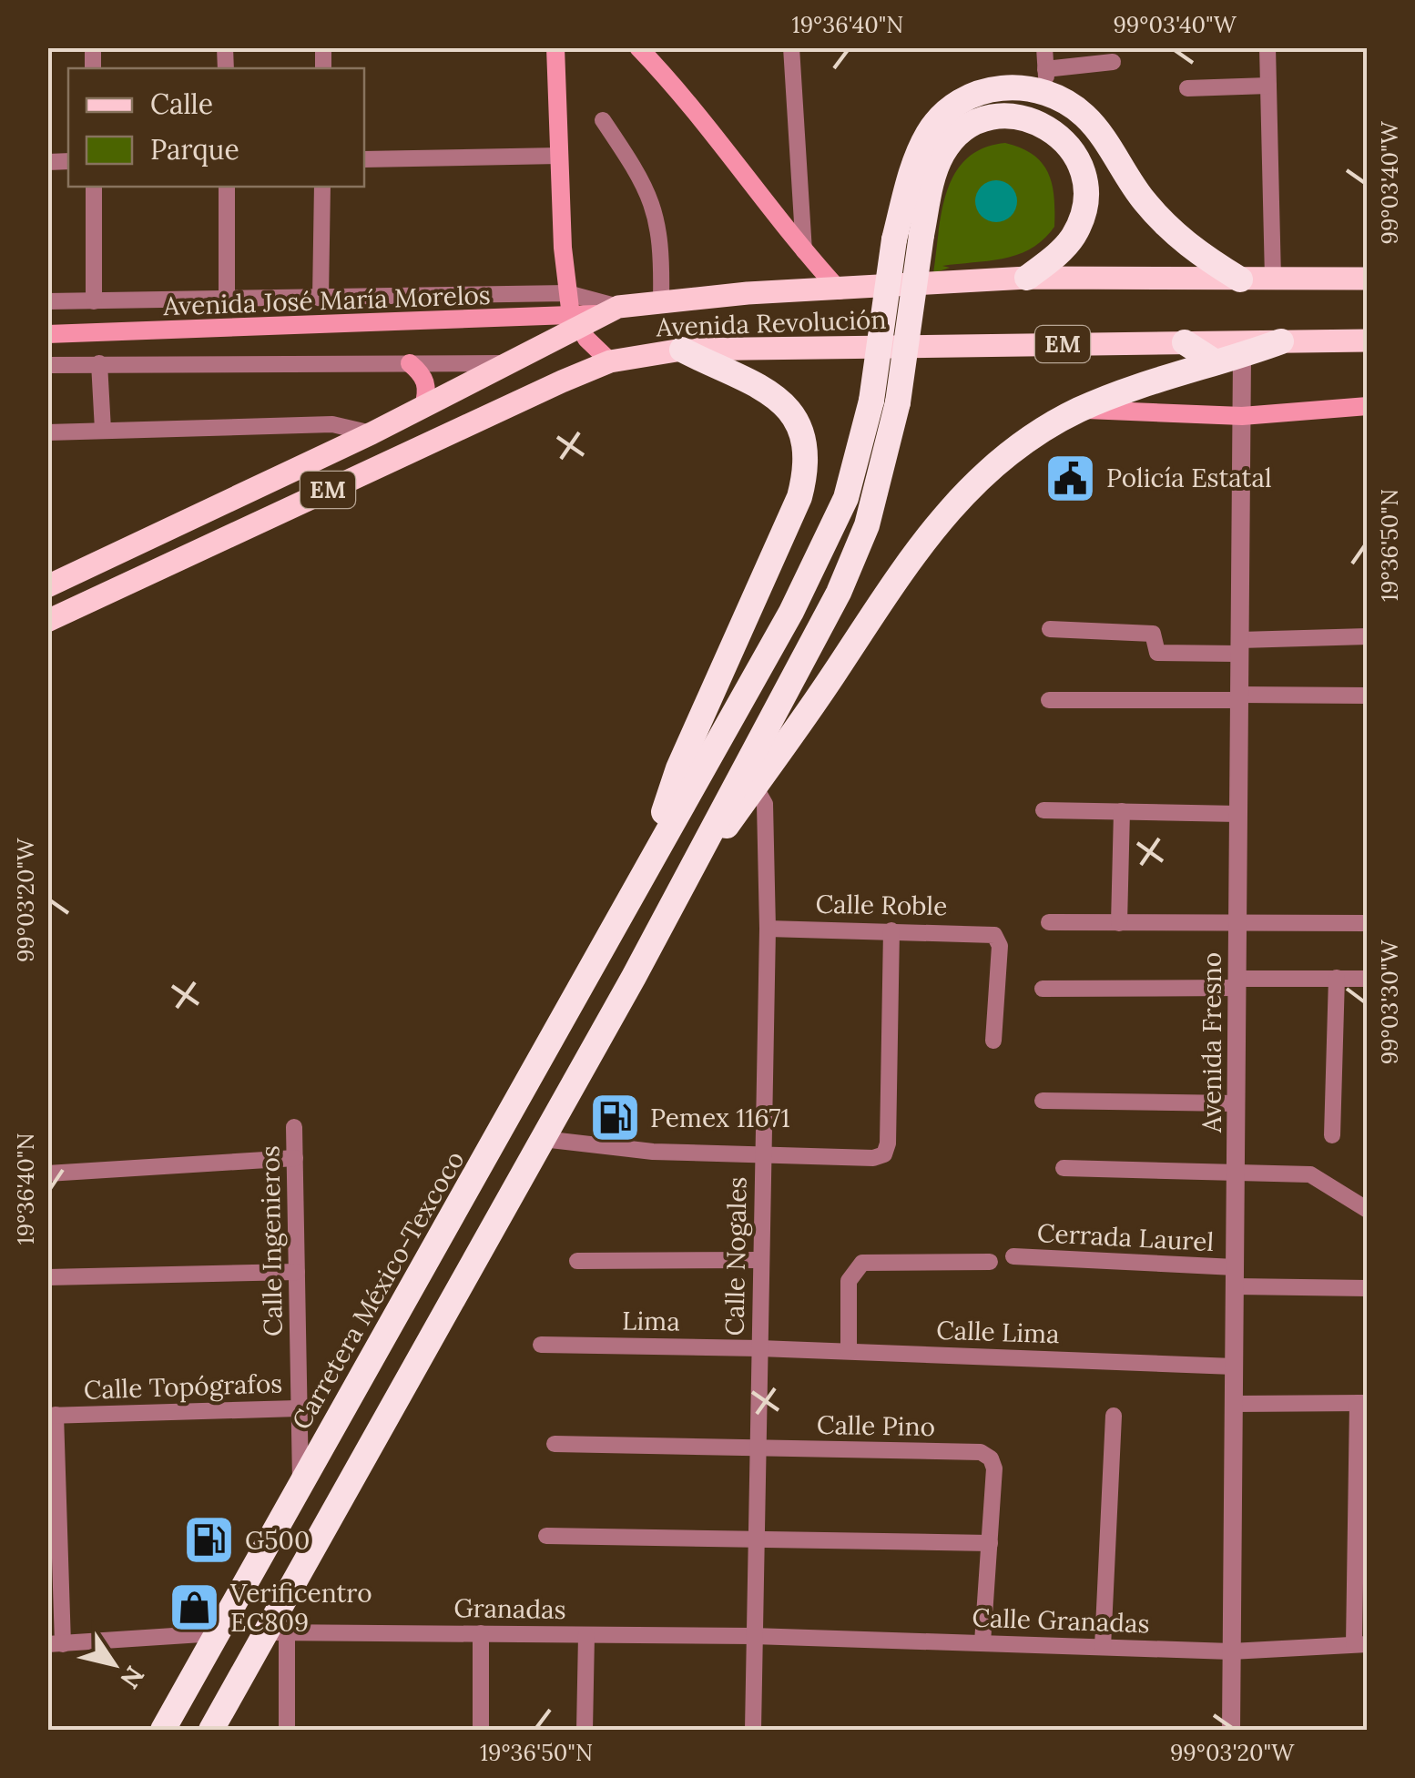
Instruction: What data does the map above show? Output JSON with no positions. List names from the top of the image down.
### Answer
{
  "streets": {
    "highway": ["Carretera México-Texcoco"],
    "main road": ["Avenida José María Morelos", "Avenida Revolución", "EM"],
    "street": [
      "Calle Roble",
      "Avenida Fresno",
      "Cerrada Laurel",
      "Calle Ingenieros",
      "Calle Nogales",
      "Lima",
      "Calle Lima",
      "Calle Topógrafos",
      "Calle Pino",
      "Granadas",
      "Calle Granadas"
    ]
  },
  "crossings": [
    ["Avenida José María Morelos", "Avenida Revolución"],
    ["Avenida Revolución", "EM"],
    ["Calle Roble", "Calle Nogales"],
    ["Avenida Fresno", "Cerrada Laurel"],
    ["Avenida Fresno", "Calle Lima"],
    ["Avenida Fresno", "Calle Granadas"],
    ["Calle Ingenieros", "Calle Topógrafos"],
    ["Calle Nogales", "Lima"],
    ["Calle Nogales", "Calle Lima"],
    ["Calle Nogales", "Calle Pino"],
    ["Calle Nogales", "Granadas"],
    ["Calle Nogales", "Calle Granadas"],
    ["Carretera México-Texcoco", "Calle Topógrafos"],
    ["Lima", "Calle Lima"],
    ["Granadas", "Calle Granadas"]
  ],
  "places": {
    "public building": ["Policía Estatal"],
    "fuel station": ["Pemex 11671", "G500"],
    "shop": ["Verificentro EC809"]
  },
  "legend": ["Calle", "Parque"],
  "north": "bottom right",
  "coordinates": [
    "19°36'40\"N",
    "99°03'40\"W",
    "19°36'50\"N",
    "99°03'20\"W",
    "99°03'30\"W"
  ]
}
